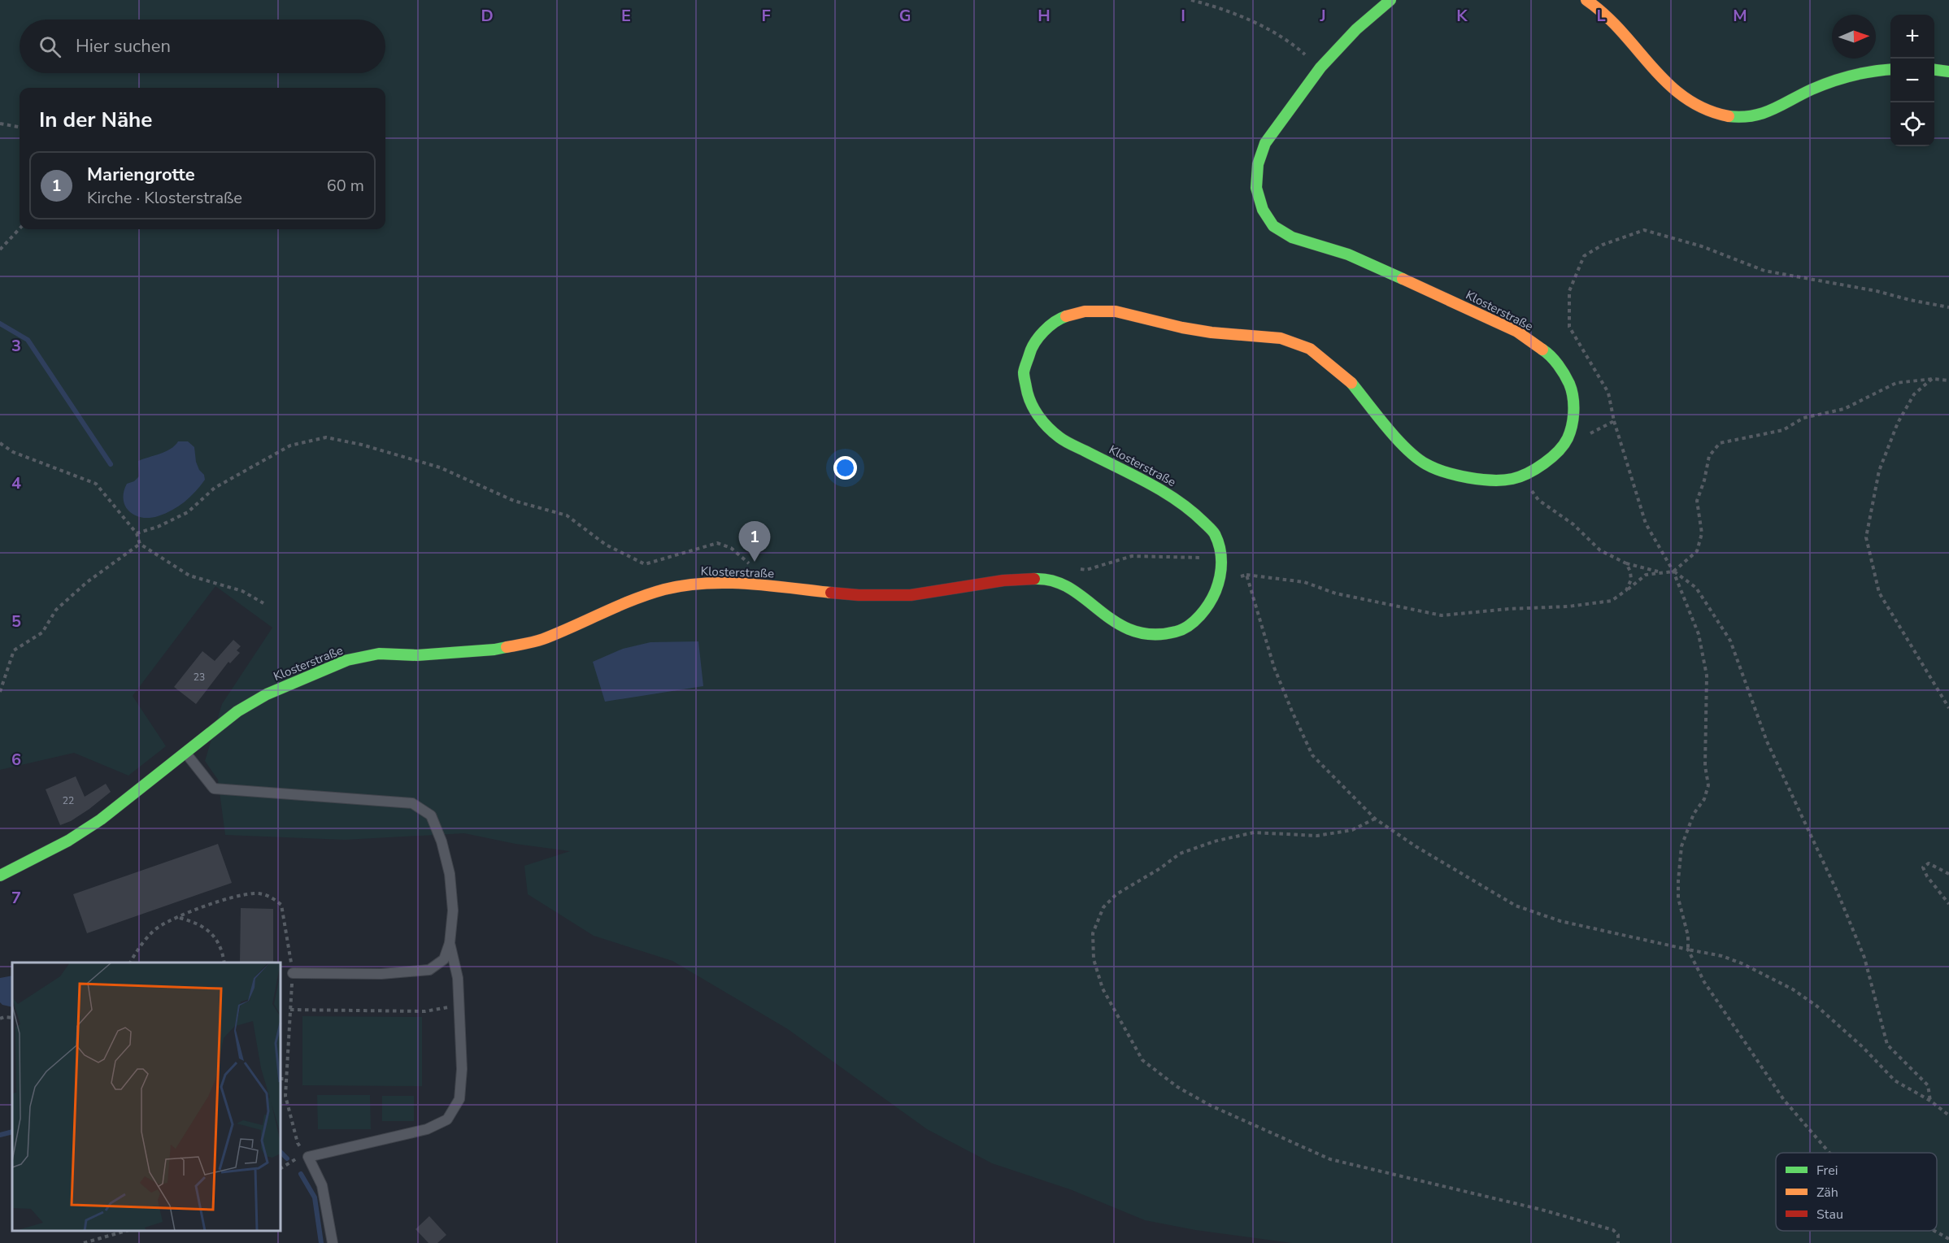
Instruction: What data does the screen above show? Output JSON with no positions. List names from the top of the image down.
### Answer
{
  "streets": {
    "main road": ["Klosterstraße"]
  },
  "house_numbers": ["23", "22"],
  "legend": ["Frei", "Zäh", "Stau"],
  "north": "right",
  "page": {
    "map_buttons": ["+", "−"],
    "search": "Hier suchen",
    "heading": "In der Nähe",
    "list": [
      {
        "mark": "1",
        "name": "Mariengrotte",
        "note": "Kirche · Klosterstraße",
        "value": "60 m"
      }
    ],
    "pins": "1"
  },
  "grid": {
    "columns": [
      "D",
      "E",
      "F",
      "G",
      "H",
      "I",
      "J",
      "K",
      "L",
      "M"
    ],
    "rows": [
      "3",
      "4",
      "5",
      "6",
      "7"
    ]
  }
}
